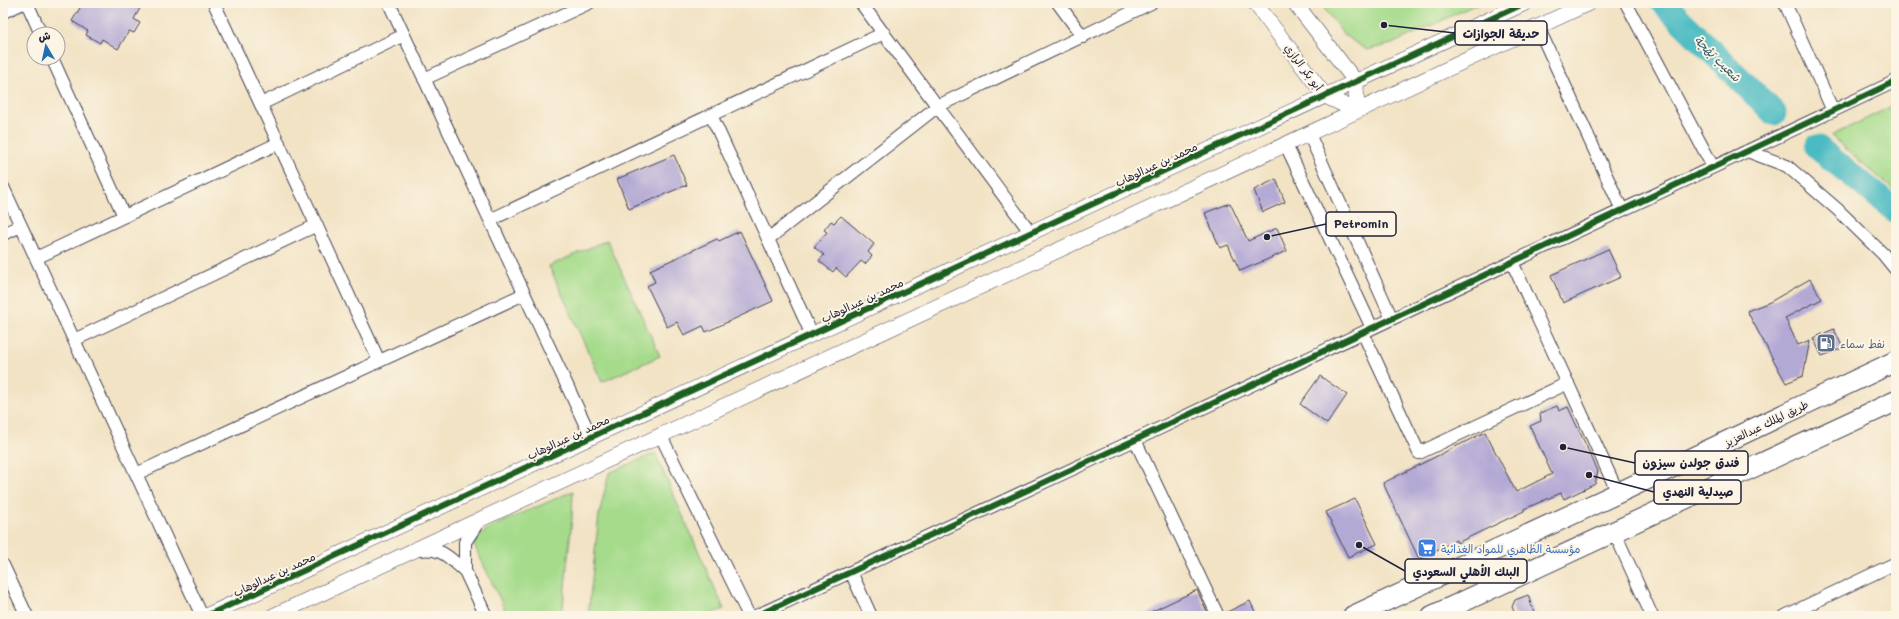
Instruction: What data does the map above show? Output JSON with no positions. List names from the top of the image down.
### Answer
{
  "streets": {
    "highway": ["طريق الملك عبدالعزيز"],
    "street": ["أبو بكر الرازي", "محمد بن عبدالوهاب"]
  },
  "crossings": [
    ["أبو بكر الرازي", "محمد بن عبدالوهاب"]
  ],
  "water": ["شعيب بَهْجة"],
  "places": {
    "other": [
      "حديقة الجوازات",
      "Petromin",
      "فندق جولدن سيزون",
      "صيدلية النهدي",
      "البنك الأهلي السعودي"
    ],
    "fuel station": ["نفط سماء"],
    "supermarket": ["مؤسسة الظاهري للمواد الغذائية"]
  },
  "north": "top"
}
